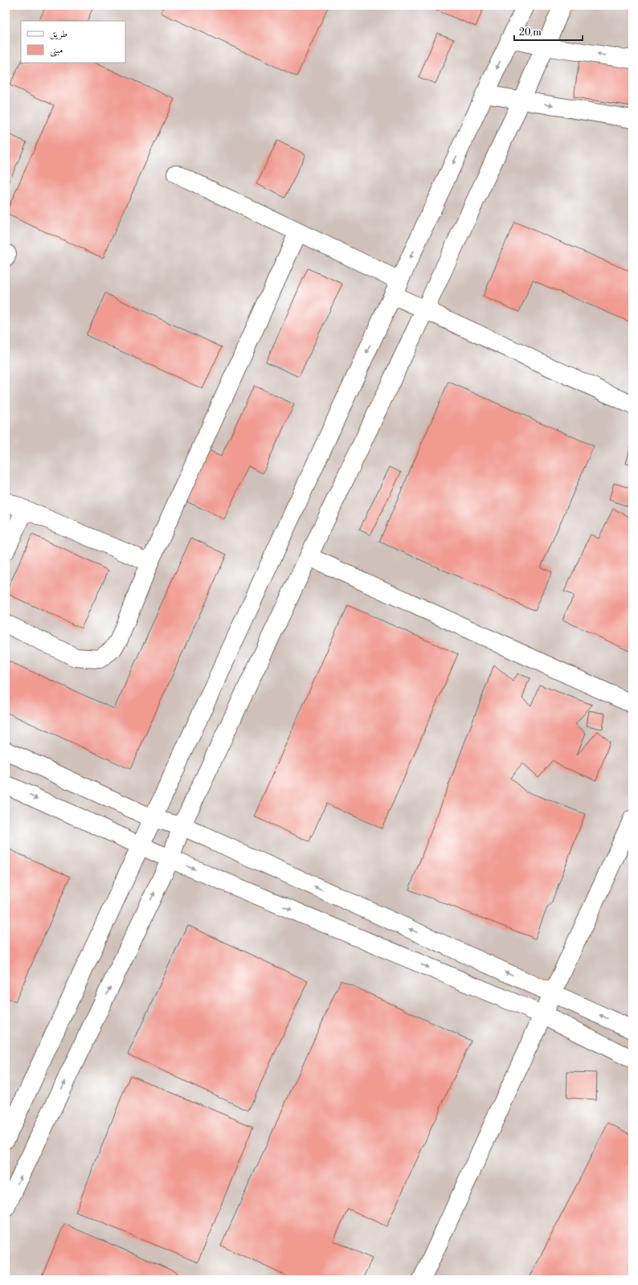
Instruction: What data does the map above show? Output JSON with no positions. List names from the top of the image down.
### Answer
{
  "legend": ["طريق", "مبنى"],
  "scale_bar": "20 m"
}
